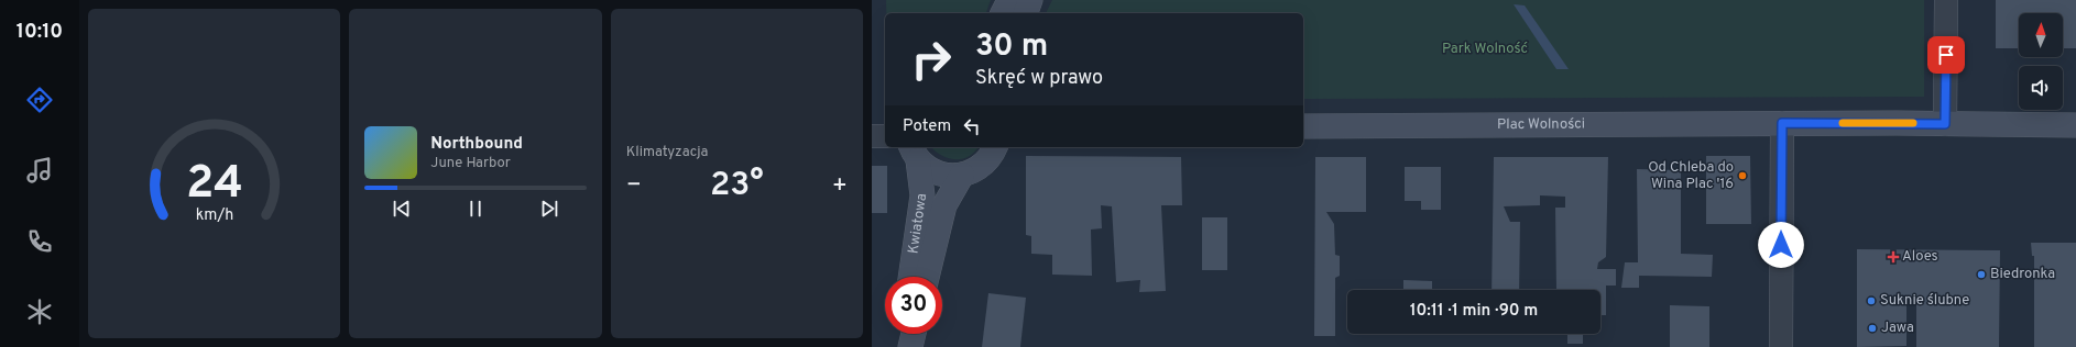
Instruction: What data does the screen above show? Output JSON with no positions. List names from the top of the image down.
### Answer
{
  "streets": {
    "street": ["Plac Wolności", "Kwiatowa"]
  },
  "parks": ["Park Wolność"],
  "places": {
    "other": [
      "Od Chleba do Wina Plac '16",
      "Biedronka",
      "Suknie ślubne",
      "Jawa"
    ],
    "health": ["Aloes"]
  },
  "north": "top",
  "page": {
    "tabs": "10:10",
    "tile": "Klimatyzacja",
    "turn": ["30 m", "Skręć w prawo"],
    "then": "Potem",
    "song": ["Northbound", "June Harbor"],
    "heat": ["−", "23°", "+"],
    "limit": "30",
    "trip": "10:11 · 1 min · 90 m",
    "gauge": ["24", "km/h"]
  }
}
